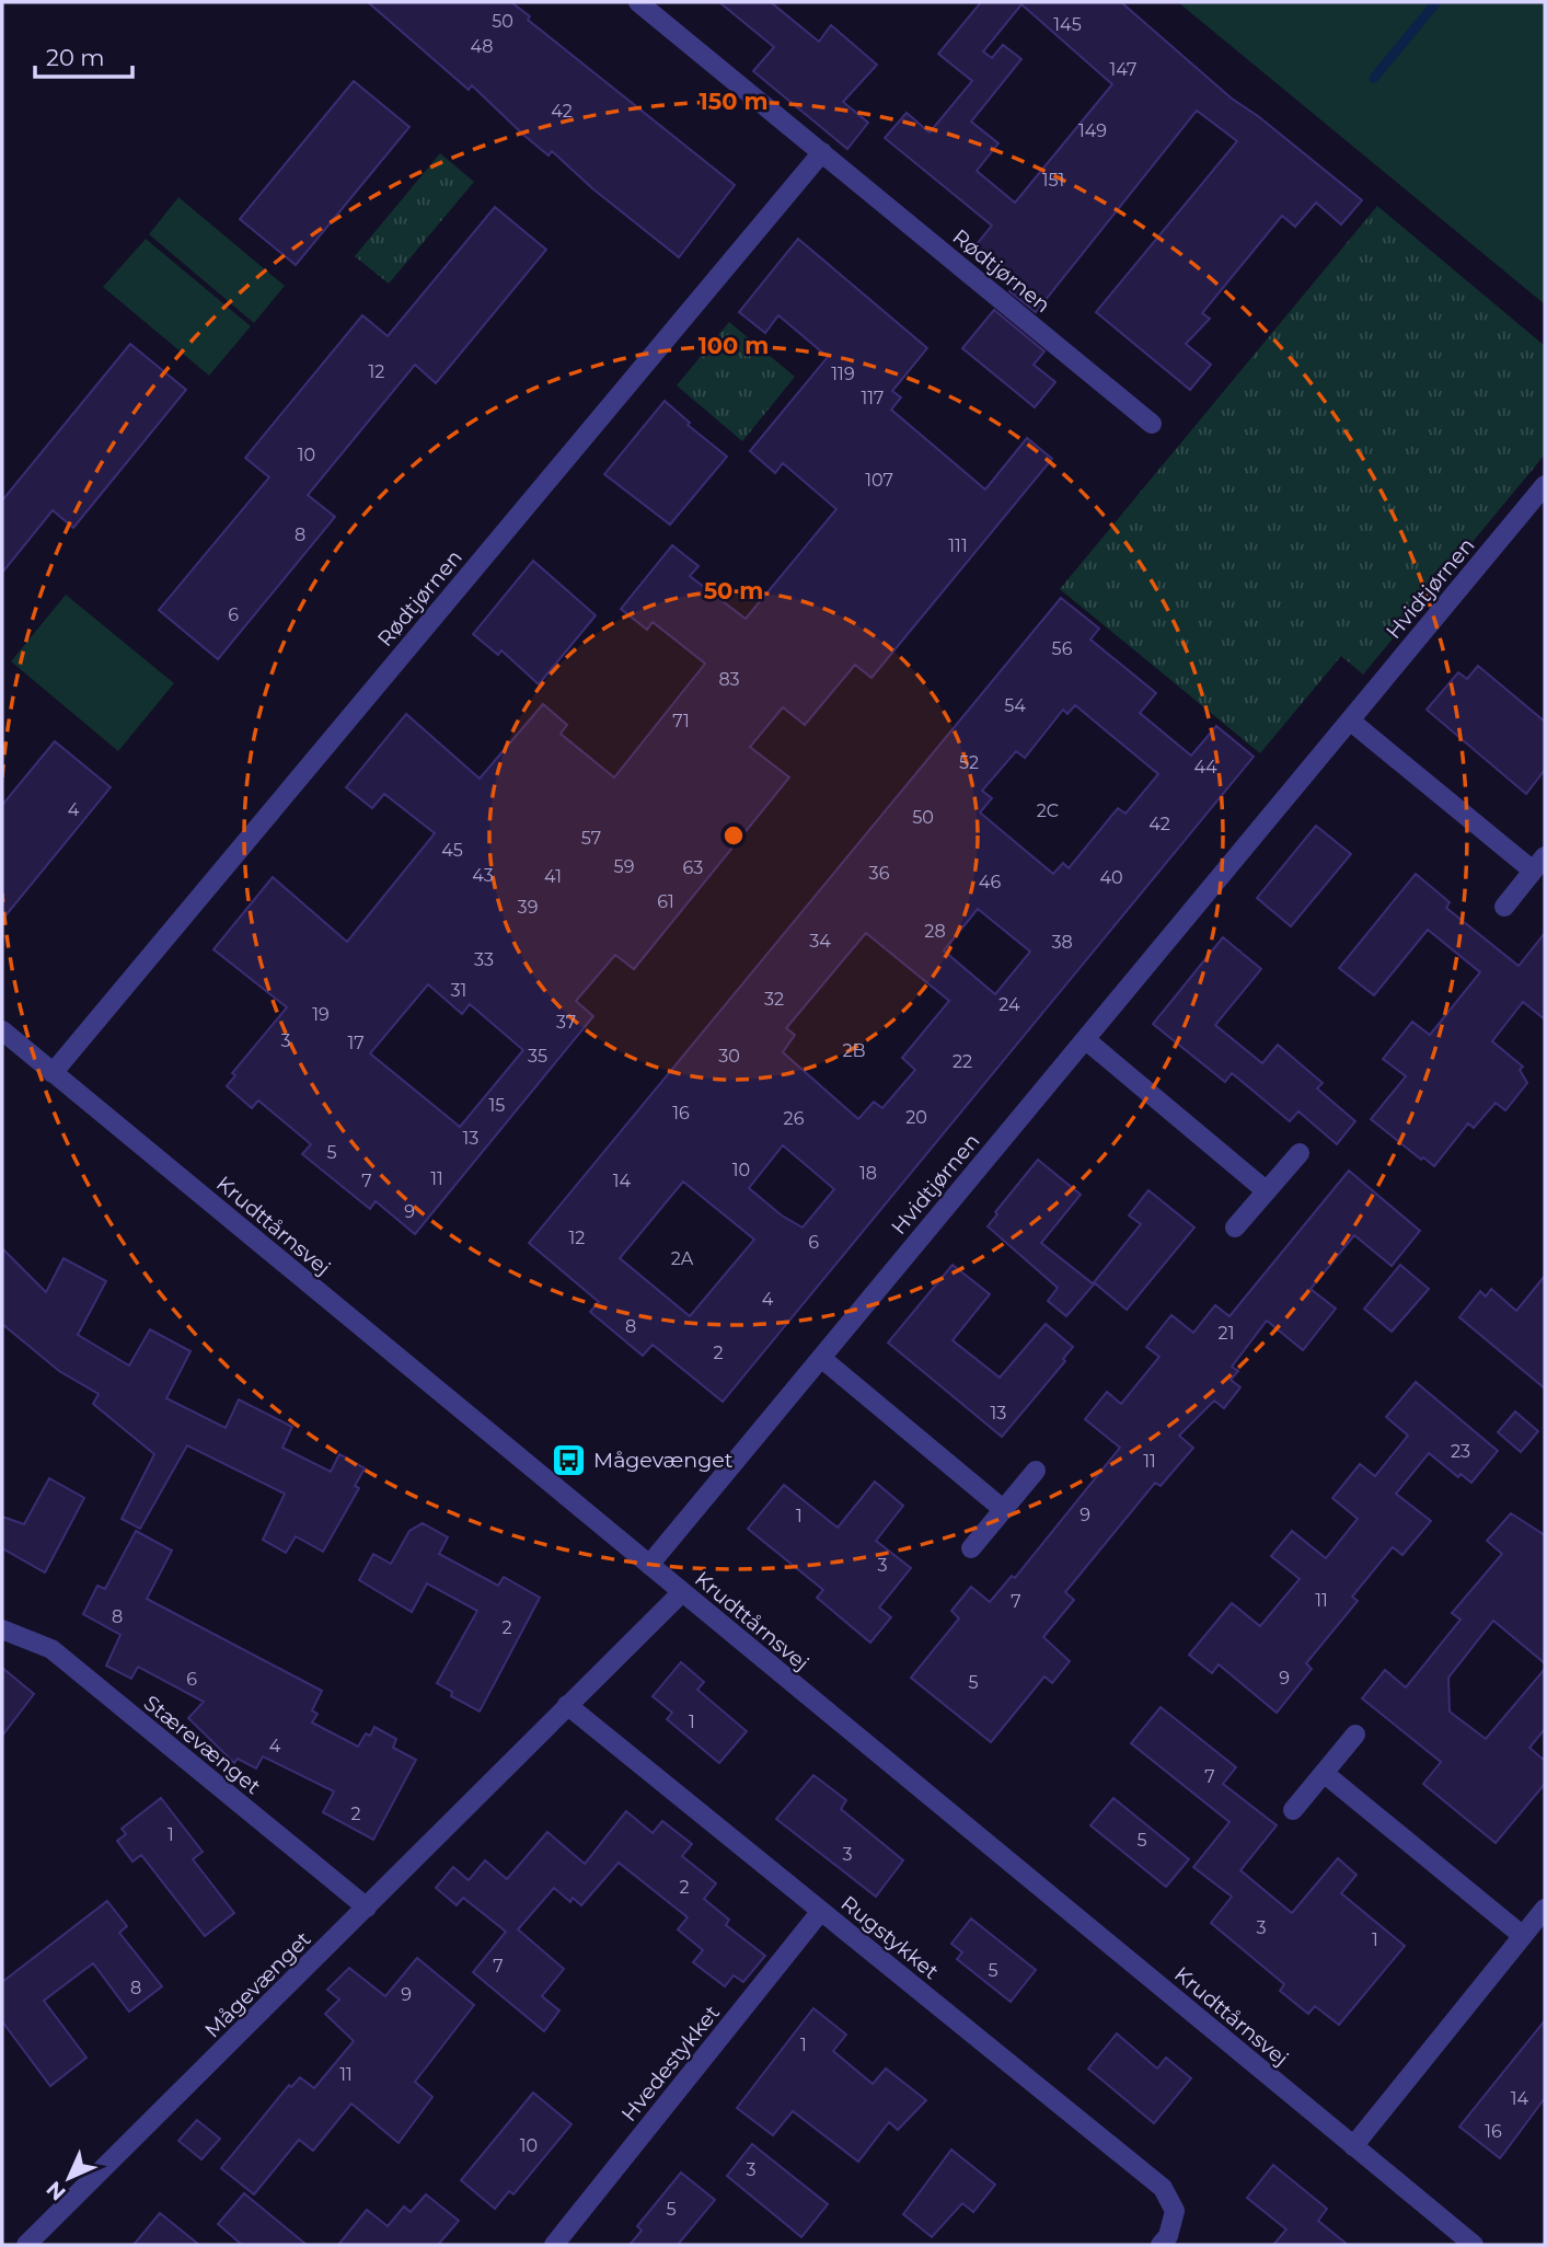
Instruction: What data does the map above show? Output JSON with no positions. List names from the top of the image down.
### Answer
{
  "streets": {
    "street": [
      "Rødtjørnen",
      "Hvidtjørnen",
      "Krudttårnsvej",
      "Stærevænget",
      "Rugstykket",
      "Mågevænget",
      "Hvedestykket"
    ]
  },
  "crossings": [
    ["Rødtjørnen", "Krudttårnsvej"],
    ["Hvidtjørnen", "Krudttårnsvej"],
    ["Krudttårnsvej", "Mågevænget"],
    ["Stærevænget", "Mågevænget"],
    ["Rugstykket", "Mågevænget"],
    ["Rugstykket", "Hvedestykket"]
  ],
  "places": {
    "bus stop": ["Mågevænget"]
  },
  "house_numbers": [
    "50",
    "145",
    "48",
    "147",
    "42",
    "149",
    "151",
    "12",
    "119",
    "117",
    "10",
    "107",
    "8",
    "111",
    "6",
    "56",
    "83",
    "54",
    "71",
    "52",
    "44",
    "4",
    "2C",
    "50",
    "42",
    "57",
    "45",
    "59",
    "63",
    "36",
    "43",
    "41",
    "40",
    "46",
    "61",
    "39",
    "28",
    "34",
    "38",
    "33",
    "31",
    "32",
    "24",
    "19",
    "37",
    "3",
    "17",
    "2B",
    "35",
    "30",
    "22",
    "15",
    "16",
    "20",
    "26",
    "13",
    "5",
    "10",
    "18",
    "11",
    "7",
    "14",
    "9",
    "12",
    "6",
    "2A",
    "4",
    "8",
    "21",
    "2",
    "13",
    "23",
    "11",
    "9",
    "1",
    "3",
    "11",
    "7",
    "8",
    "2",
    "9",
    "6",
    "5",
    "1",
    "4",
    "7",
    "2",
    "1",
    "5",
    "3",
    "2",
    "3",
    "1",
    "7",
    "5",
    "8",
    "9",
    "1",
    "11",
    "14",
    "16",
    "10",
    "3",
    "5"
  ],
  "scale_bar": "20 m",
  "north": "bottom left",
  "rings": ["150 m", "100 m", "50 m"]
}
